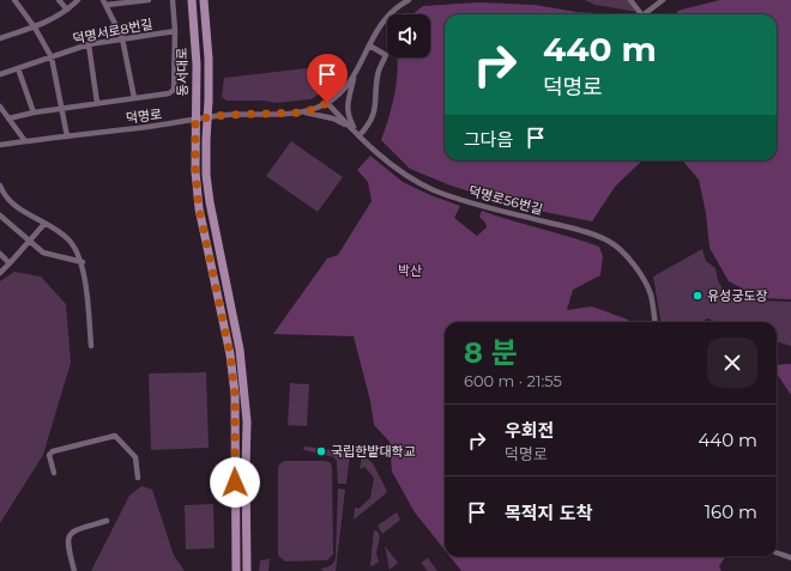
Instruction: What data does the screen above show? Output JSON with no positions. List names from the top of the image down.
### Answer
{
  "streets": {
    "street": [
      "덕명서로8번길",
      "동서대로",
      "덕명로",
      "덕명로56번길"
    ]
  },
  "crossings": [
    ["동서대로", "덕명로"],
    ["덕명로", "덕명로56번길"]
  ],
  "parks": ["박산"],
  "places": ["유성궁도장", "국립한밭대학교"],
  "page": {
    "turn": ["440 m", "덕명로"],
    "then": "그다음",
    "heading": ["8 분", "600 m · 21:55"],
    "list": [
      {
        "name": "우회전",
        "note": "덕명로",
        "value": "440 m"
      },
      {
        "name": "목적지 도착",
        "value": "160 m"
      }
    ]
  }
}
